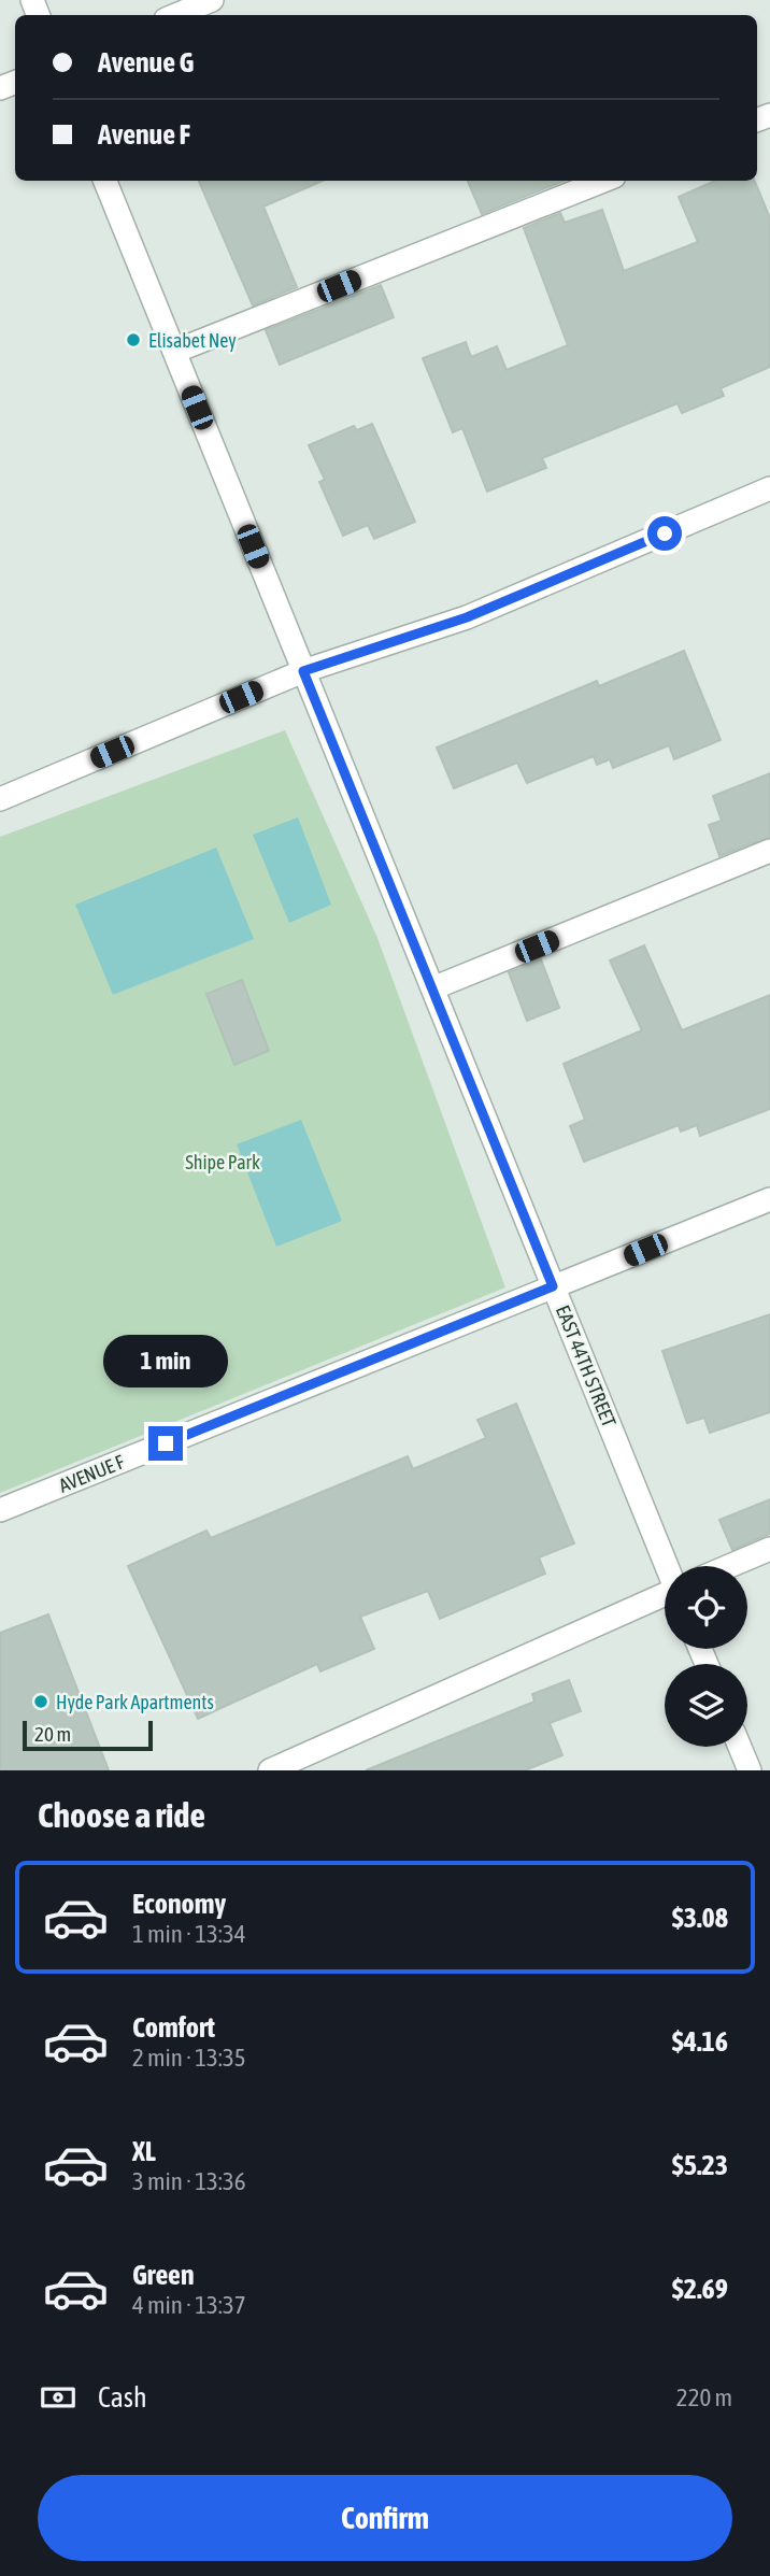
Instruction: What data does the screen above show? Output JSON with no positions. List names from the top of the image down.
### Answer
{
  "streets": {
    "street": ["EAST 44TH STREET", "AVENUE F"]
  },
  "crossings": [
    ["EAST 44TH STREET", "AVENUE F"]
  ],
  "parks": ["Shipe Park"],
  "places": ["Elisabet Ney", "Hyde Park Apartments"],
  "scale_bar": "20 m",
  "page": {
    "banner": ["Avenue G", "Avenue F"],
    "bubble": "1 min",
    "scale": "20 m",
    "heading": "Choose a ride",
    "list": [
      {
        "name": "Economy",
        "note": "1 min · 13:34",
        "value": "$3.08"
      },
      {
        "name": "Comfort",
        "note": "2 min · 13:35",
        "value": "$4.16"
      },
      {
        "name": "XL",
        "note": "3 min · 13:36",
        "value": "$5.23"
      },
      {
        "name": "Green",
        "note": "4 min · 13:37",
        "value": "$2.69"
      }
    ],
    "pay": ["Cash", "220 m"],
    "buttons": "Confirm"
  }
}
